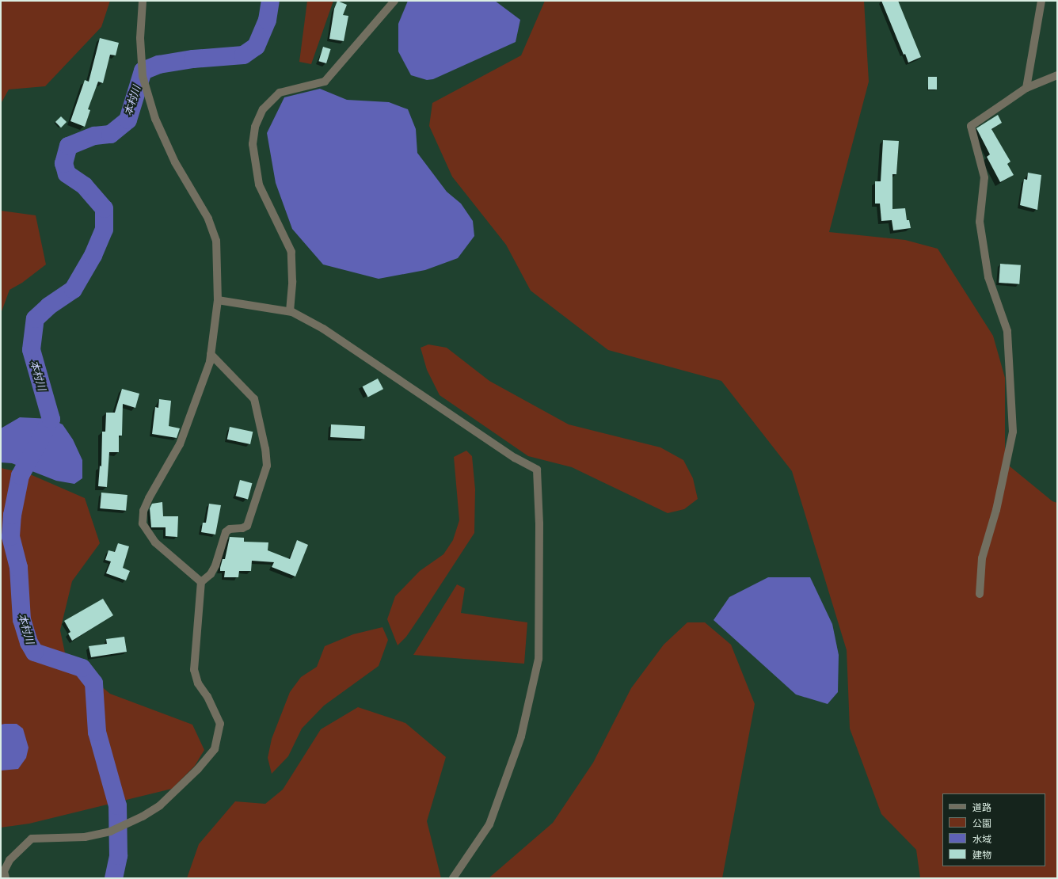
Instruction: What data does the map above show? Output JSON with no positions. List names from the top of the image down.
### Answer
{
  "water": ["本村川"],
  "legend": [
    "道路",
    "公園",
    "水域",
    "建物"
  ]
}
